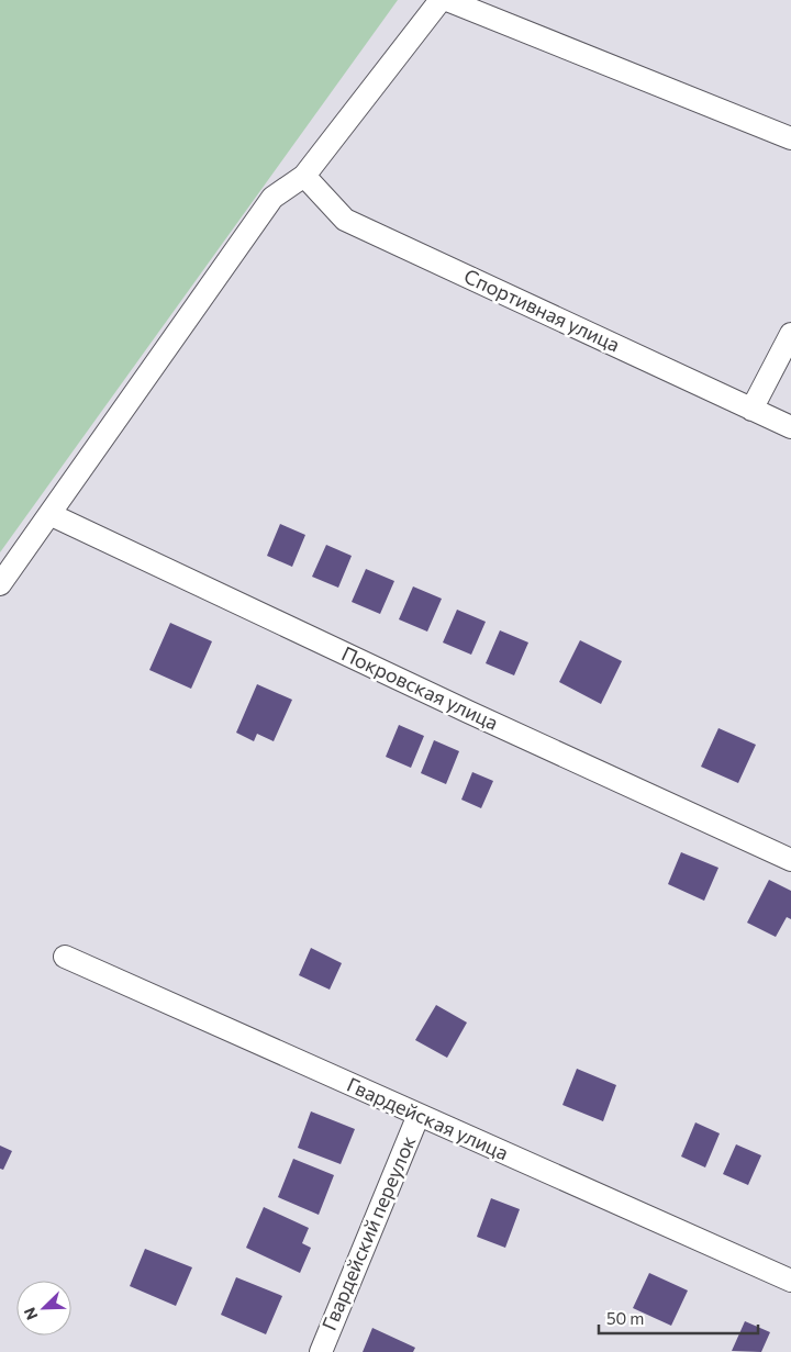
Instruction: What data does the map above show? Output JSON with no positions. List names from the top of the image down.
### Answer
{
  "streets": {
    "street": [
      "Спортивная улица",
      "Покровская улица",
      "Гвардейская улица",
      "Гвардейский переулок"
    ]
  },
  "crossings": [
    ["Гвардейская улица", "Гвардейский переулок"]
  ],
  "scale_bar": "50 m",
  "north": "bottom left"
}
